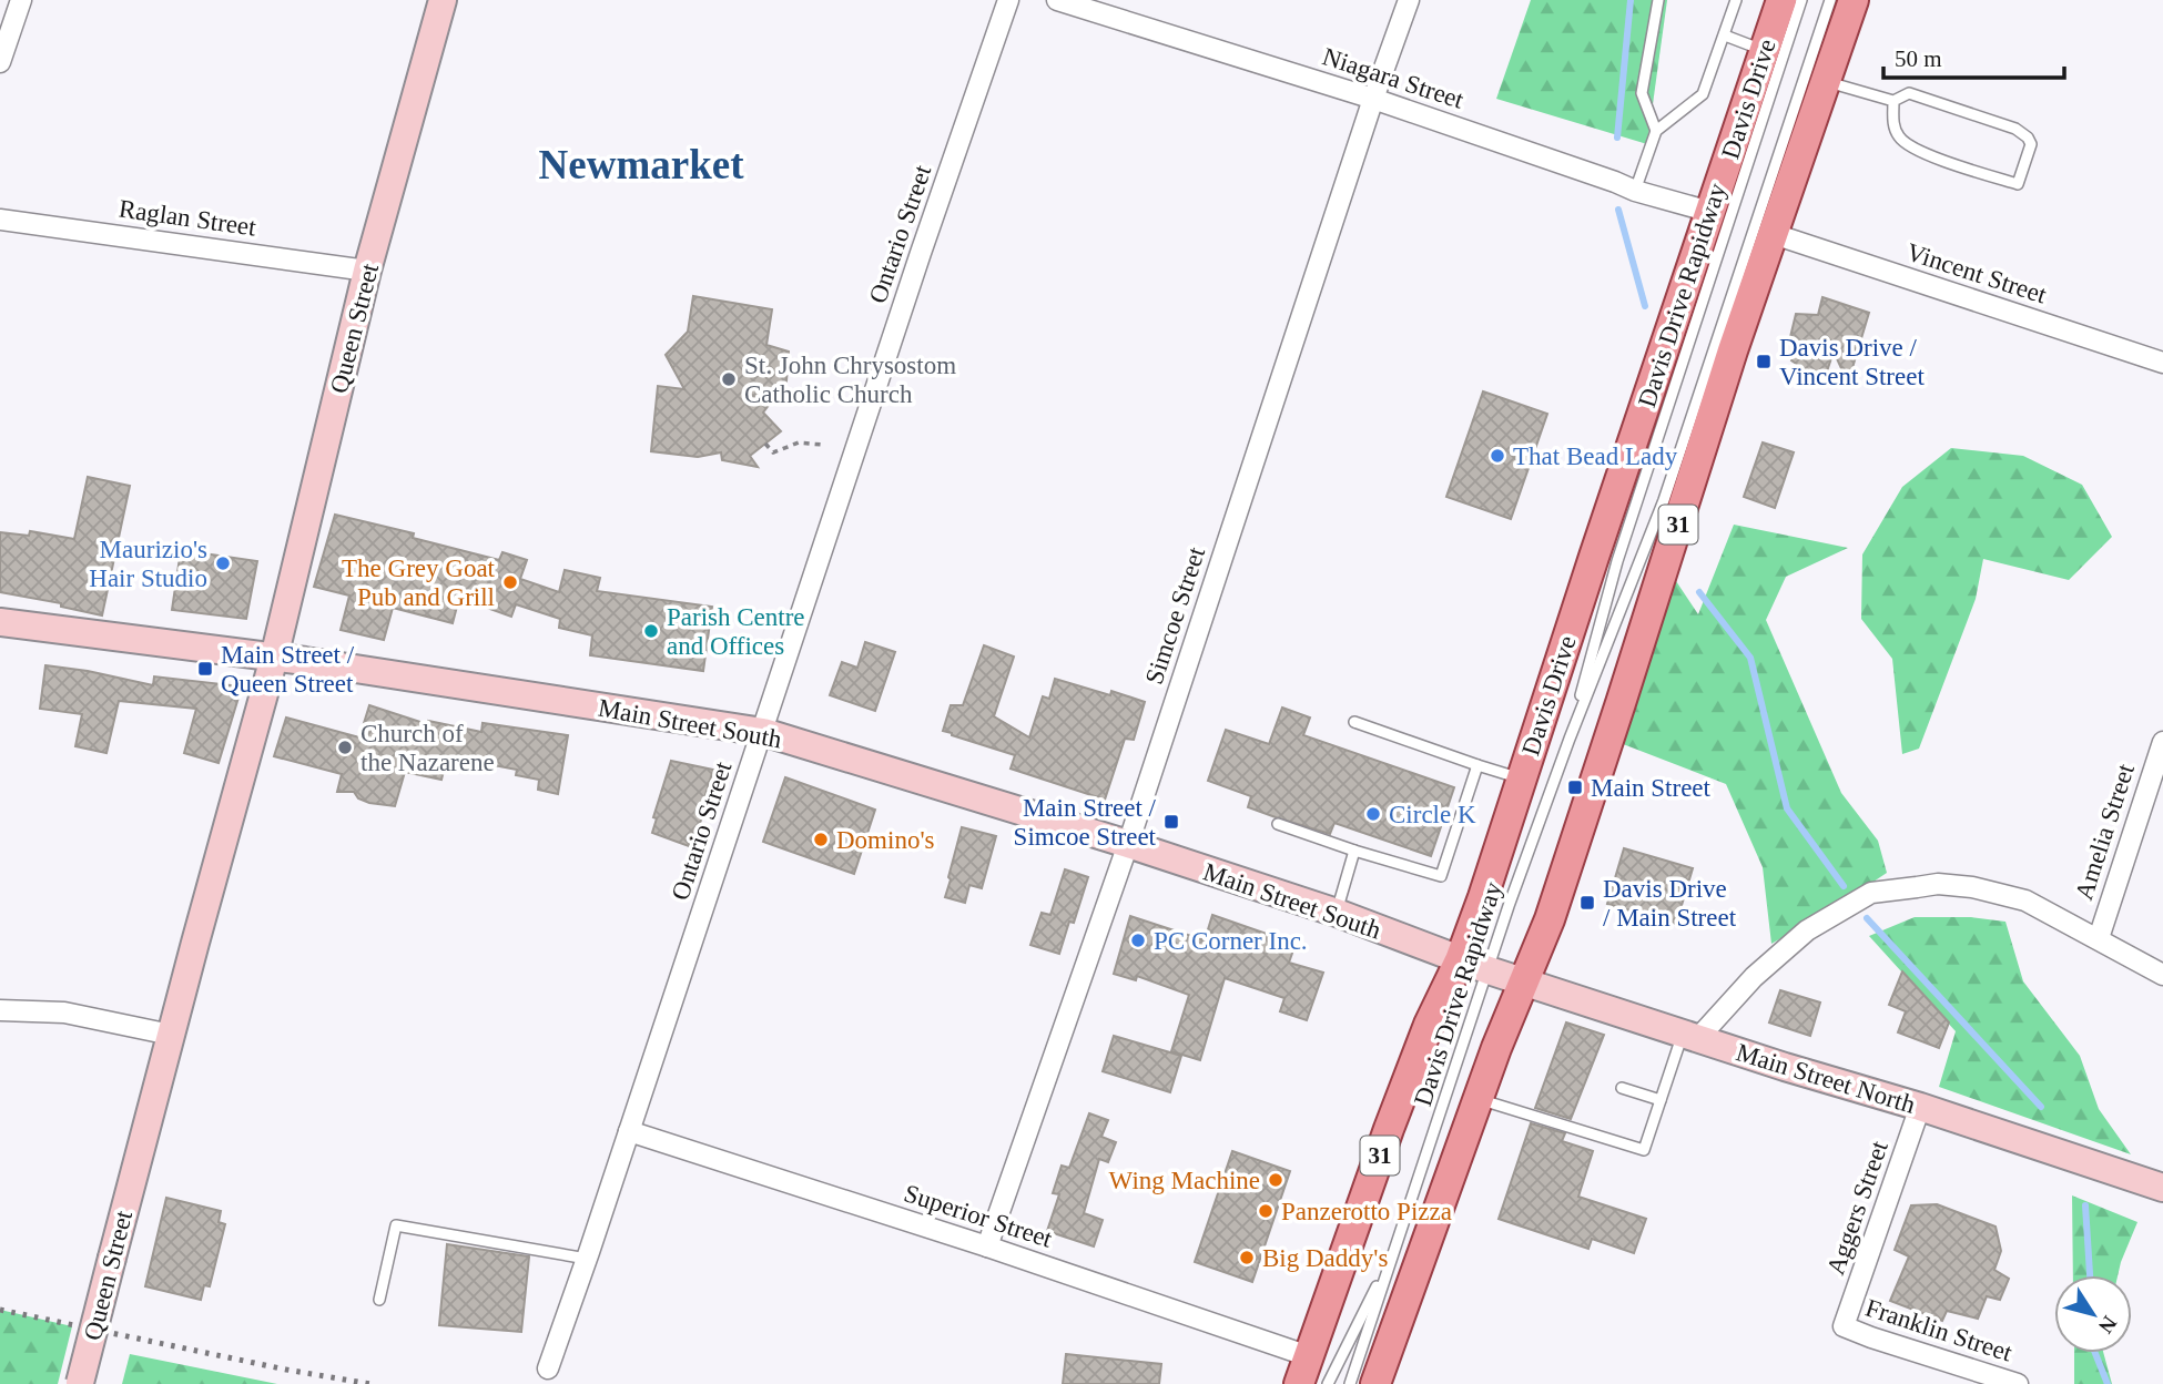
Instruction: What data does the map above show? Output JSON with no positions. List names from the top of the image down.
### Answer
{
  "streets": {
    "main road": [
      "Davis Drive",
      "Queen Street",
      "31",
      "Main Street South",
      "Main Street North"
    ],
    "street": [
      "Niagara Street",
      "Raglan Street",
      "Ontario Street",
      "Vincent Street",
      "Simcoe Street",
      "Amelia Street",
      "Aggers Street",
      "Superior Street",
      "Franklin Street"
    ],
    "lane": ["Davis Drive Rapidway"]
  },
  "crossings": [
    ["Niagara Street", "Davis Drive"],
    ["Niagara Street", "Simcoe Street"],
    ["Davis Drive", "Main Street South"],
    ["Davis Drive", "Superior Street"],
    ["Raglan Street", "Queen Street"],
    ["Ontario Street", "Main Street South"],
    ["Ontario Street", "Superior Street"],
    ["Vincent Street", "31"],
    ["Davis Drive Rapidway", "Main Street South"],
    ["Davis Drive Rapidway", "Main Street North"],
    ["Queen Street", "Main Street South"],
    ["31", "Main Street North"],
    ["Simcoe Street", "Main Street South"],
    ["Simcoe Street", "Superior Street"],
    ["Main Street South", "Main Street North"],
    ["Main Street North", "Aggers Street"],
    ["Aggers Street", "Franklin Street"]
  ],
  "districts": ["Newmarket"],
  "places": {
    "transit": [
      "Davis Drive / Vincent Street",
      "Main Street / Queen Street",
      "Main Street",
      "Main Street / Simcoe Street",
      "Davis Drive / Main Street"
    ],
    "other": [
      "St. John Chrysostom Catholic Church",
      "That Bead Lady",
      "Maurizio's Hair Studio",
      "The Grey Goat Pub and Grill",
      "Parish Centre and Offices",
      "Church of the Nazarene",
      "Circle K",
      "Domino's",
      "PC Corner Inc.",
      "Wing Machine",
      "Panzerotto Pizza",
      "Big Daddy's"
    ]
  },
  "scale_bar": "50 m",
  "north": "bottom right"
}
